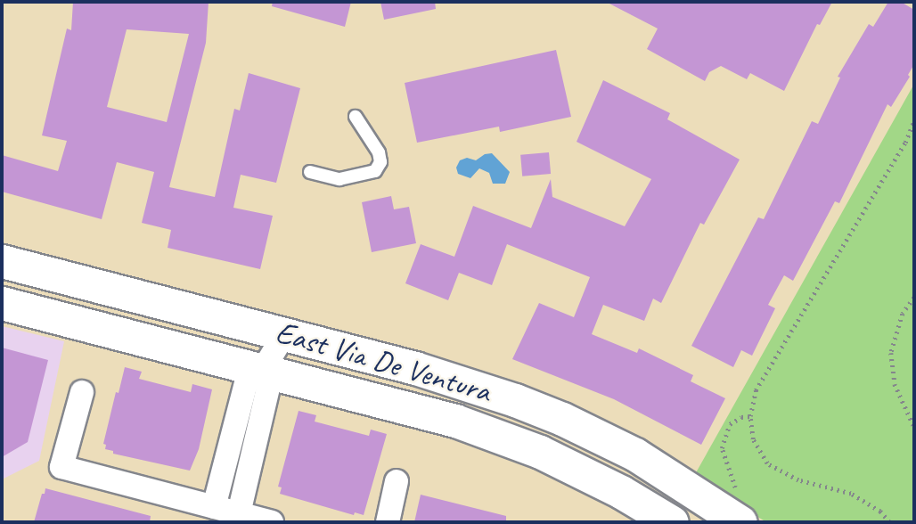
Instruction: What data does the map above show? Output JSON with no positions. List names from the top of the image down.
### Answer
{
  "streets": {
    "main road": ["East Via De Ventura"]
  }
}
